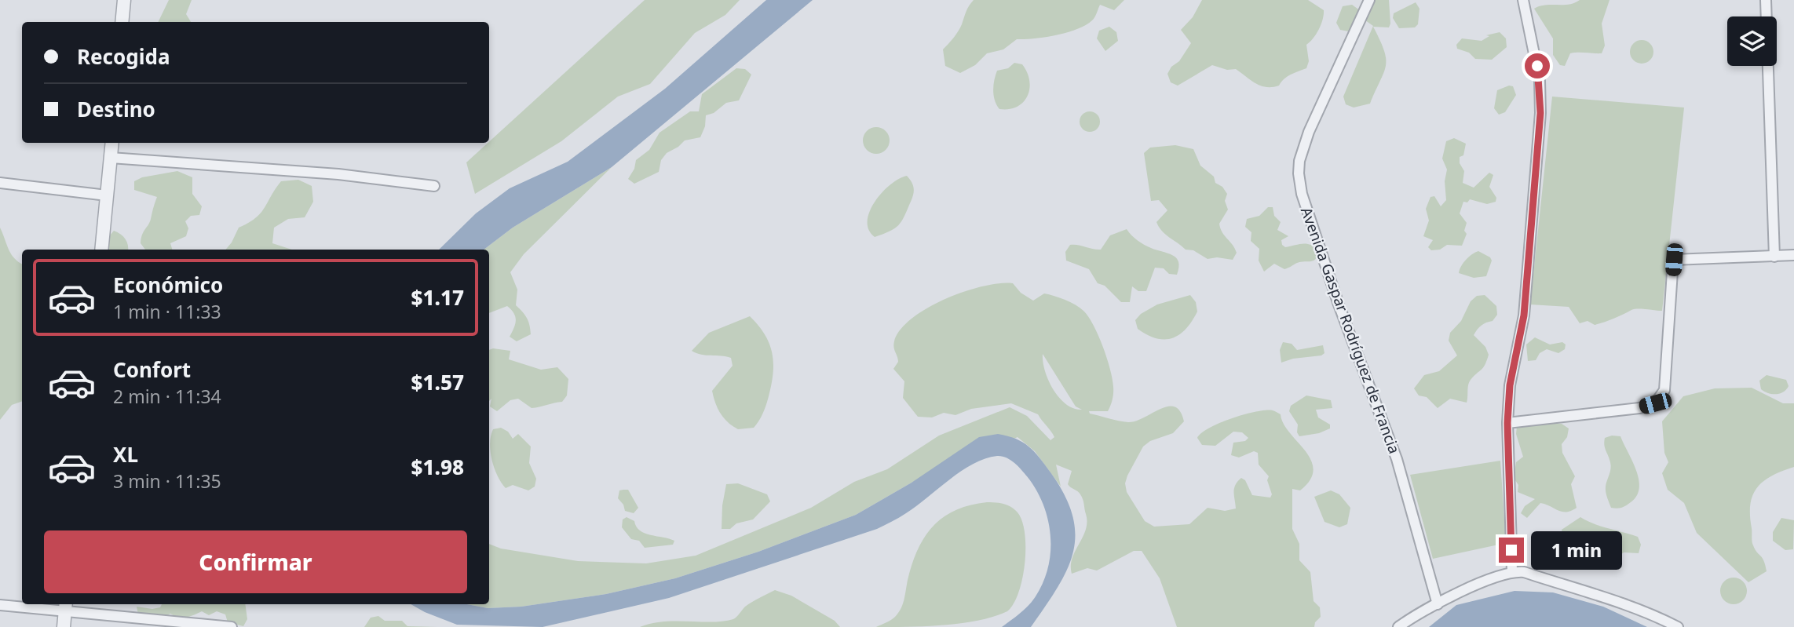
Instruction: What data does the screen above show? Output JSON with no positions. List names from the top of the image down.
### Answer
{
  "streets": {
    "street": ["Avenida Gaspar Rodríguez de Francia"]
  },
  "page": {
    "banner": ["Recogida", "Destino"],
    "list": [
      {
        "name": "Económico",
        "note": "1 min · 11:33",
        "value": "$1.17"
      },
      {
        "name": "Confort",
        "note": "2 min · 11:34",
        "value": "$1.57"
      },
      {
        "name": "XL",
        "note": "3 min · 11:35",
        "value": "$1.98"
      }
    ],
    "buttons": "Confirmar",
    "bubble": "1 min"
  }
}
